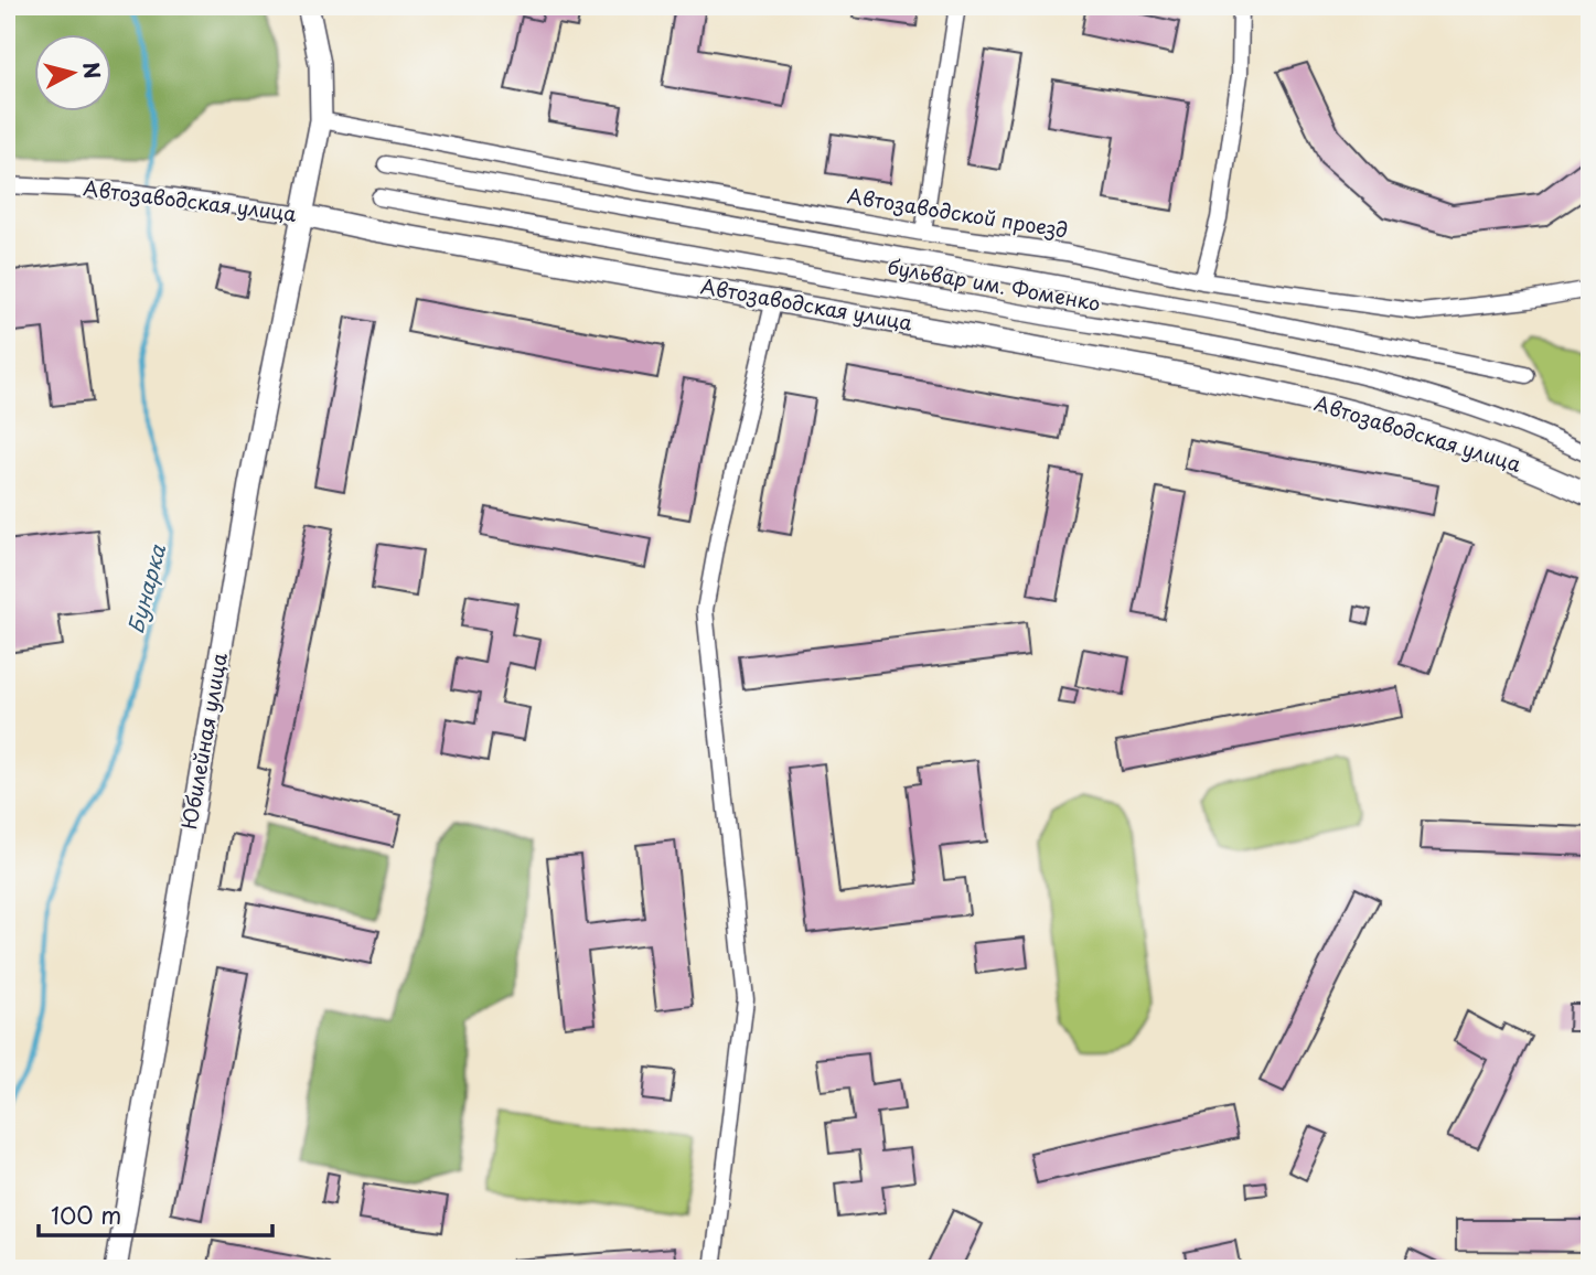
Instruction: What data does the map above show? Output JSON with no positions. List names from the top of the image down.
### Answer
{
  "streets": {
    "street": [
      "Автозаводская улица",
      "Автозаводской проезд",
      "бульвар им. Фоменко",
      "Юбилейная улица"
    ]
  },
  "crossings": [
    ["Автозаводская улица", "Юбилейная улица"],
    ["Автозаводской проезд", "Юбилейная улица"]
  ],
  "water": ["Бунарка"],
  "scale_bar": "100 m",
  "north": "right"
}
